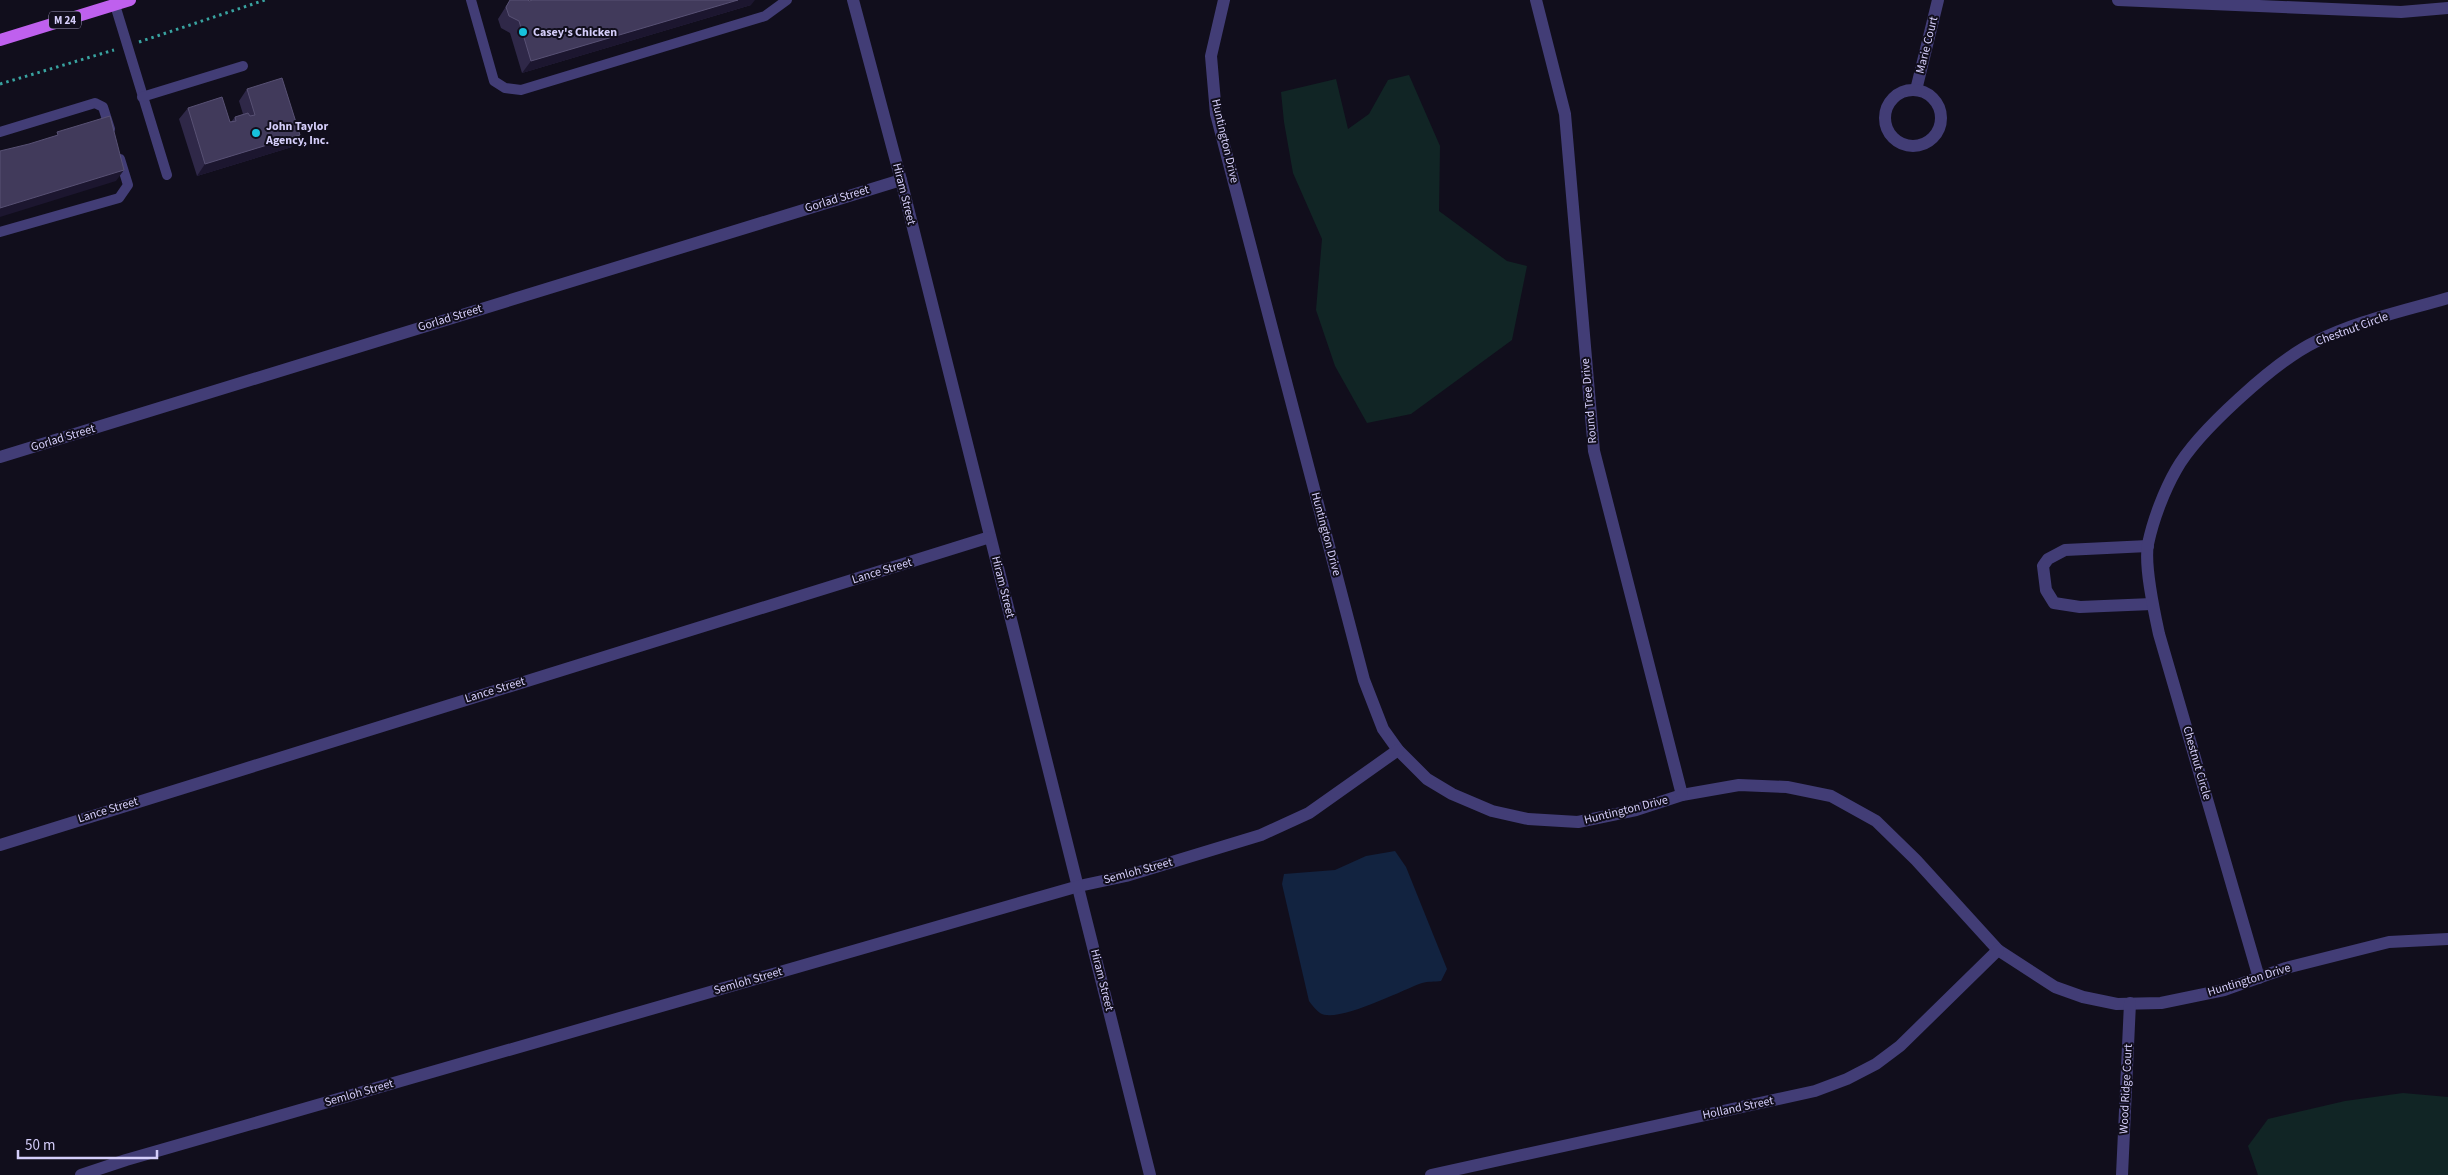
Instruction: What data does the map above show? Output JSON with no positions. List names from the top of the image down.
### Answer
{
  "streets": {
    "main road": ["M 24"],
    "street": [
      "Marie Court",
      "Huntington Drive",
      "Hiram Street",
      "Gorlad Street",
      "Chestnut Circle",
      "Round Tree Drive",
      "Lance Street",
      "Semloh Street",
      "Wood Ridge Court",
      "Holland Street"
    ]
  },
  "crossings": [
    ["Huntington Drive", "Chestnut Circle"],
    ["Huntington Drive", "Round Tree Drive"],
    ["Huntington Drive", "Semloh Street"],
    ["Huntington Drive", "Wood Ridge Court"],
    ["Huntington Drive", "Holland Street"],
    ["Hiram Street", "Gorlad Street"],
    ["Hiram Street", "Lance Street"],
    ["Hiram Street", "Semloh Street"]
  ],
  "places": ["Casey's Chicken", "John Taylor Agency, Inc."],
  "scale_bar": "50 m"
}
